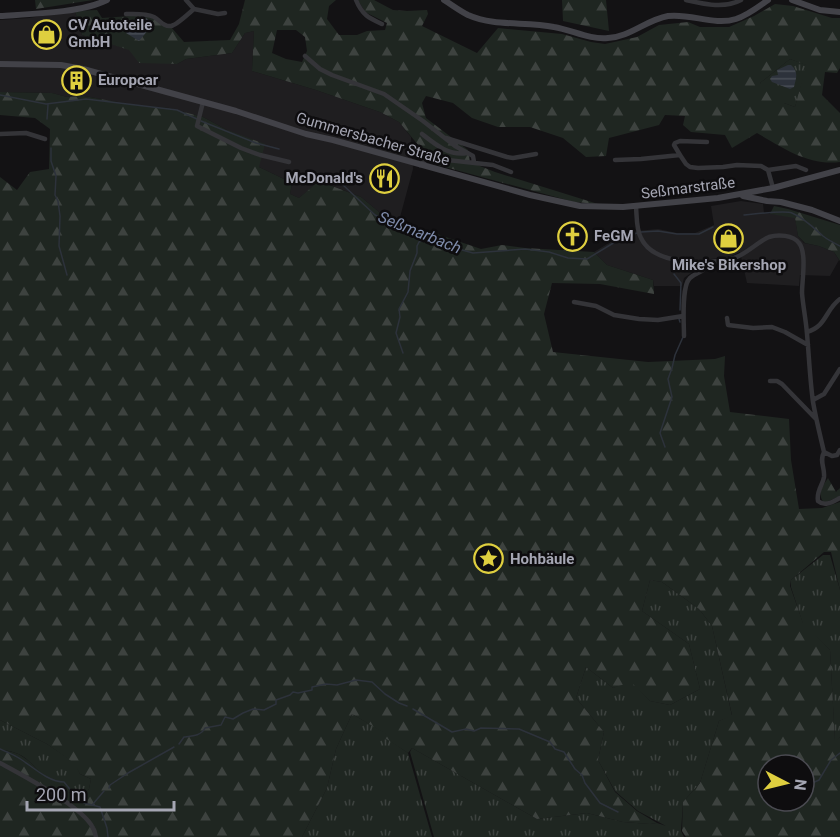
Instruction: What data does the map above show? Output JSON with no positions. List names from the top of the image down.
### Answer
{
  "streets": {
    "main road": ["Gummersbacher Straße", "Seßmarstraße"]
  },
  "crossings": [
    ["Gummersbacher Straße", "Seßmarstraße"]
  ],
  "water": ["Seßmarbach"],
  "places": {
    "shop": ["CV Autoteile GmbH", "Mike's Bikershop"],
    "building": ["Europcar"],
    "restaurant": ["McDonald's"],
    "church": ["FeGM"],
    "place": ["Hohbäule"]
  },
  "scale_bar": "200 m",
  "north": "right"
}
